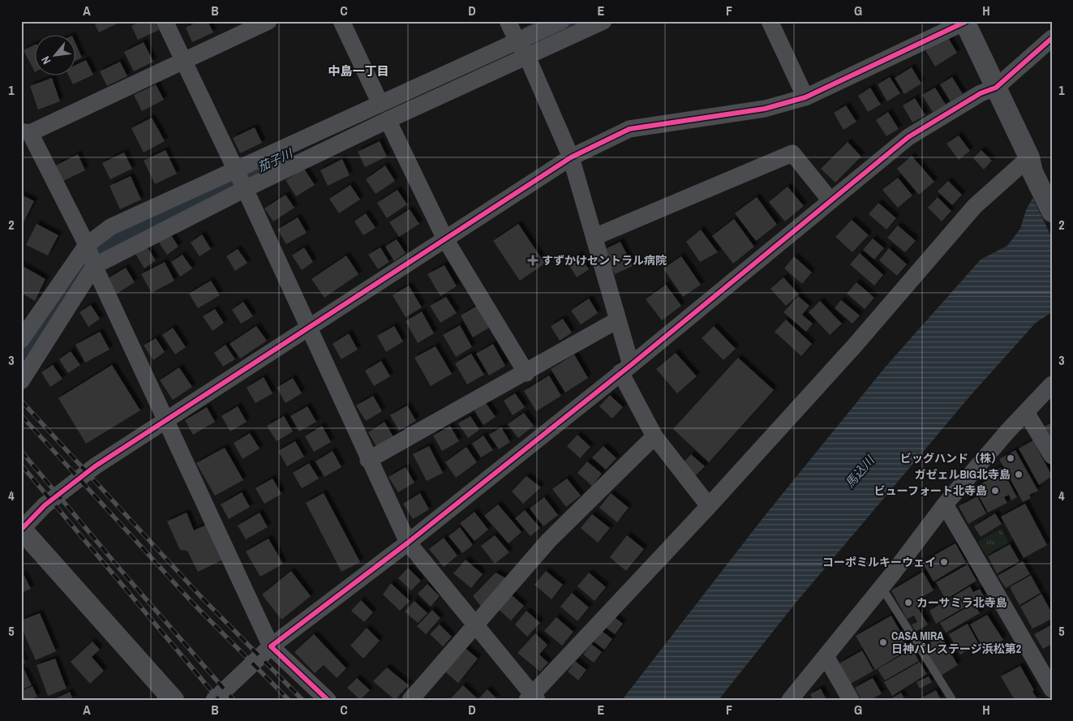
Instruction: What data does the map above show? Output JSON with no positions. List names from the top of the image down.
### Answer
{
  "districts": ["中島一丁目"],
  "water": ["茄子川", "馬込川"],
  "places": {
    "health": ["すずかけセントラル病院"],
    "other": [
      "ビッグハンド（株）",
      "ガゼェルBIG北寺島",
      "ビューフォート北寺島",
      "コーポミルキーウェイ",
      "カーサミラ北寺島",
      "CASA MIRA 日神パレステージ浜松第2"
    ]
  },
  "north": "bottom left",
  "grid": {
    "columns": [
      "A",
      "B",
      "C",
      "D",
      "E",
      "F",
      "G",
      "H"
    ],
    "rows": [
      "1",
      "2",
      "3",
      "4",
      "5"
    ]
  }
}
